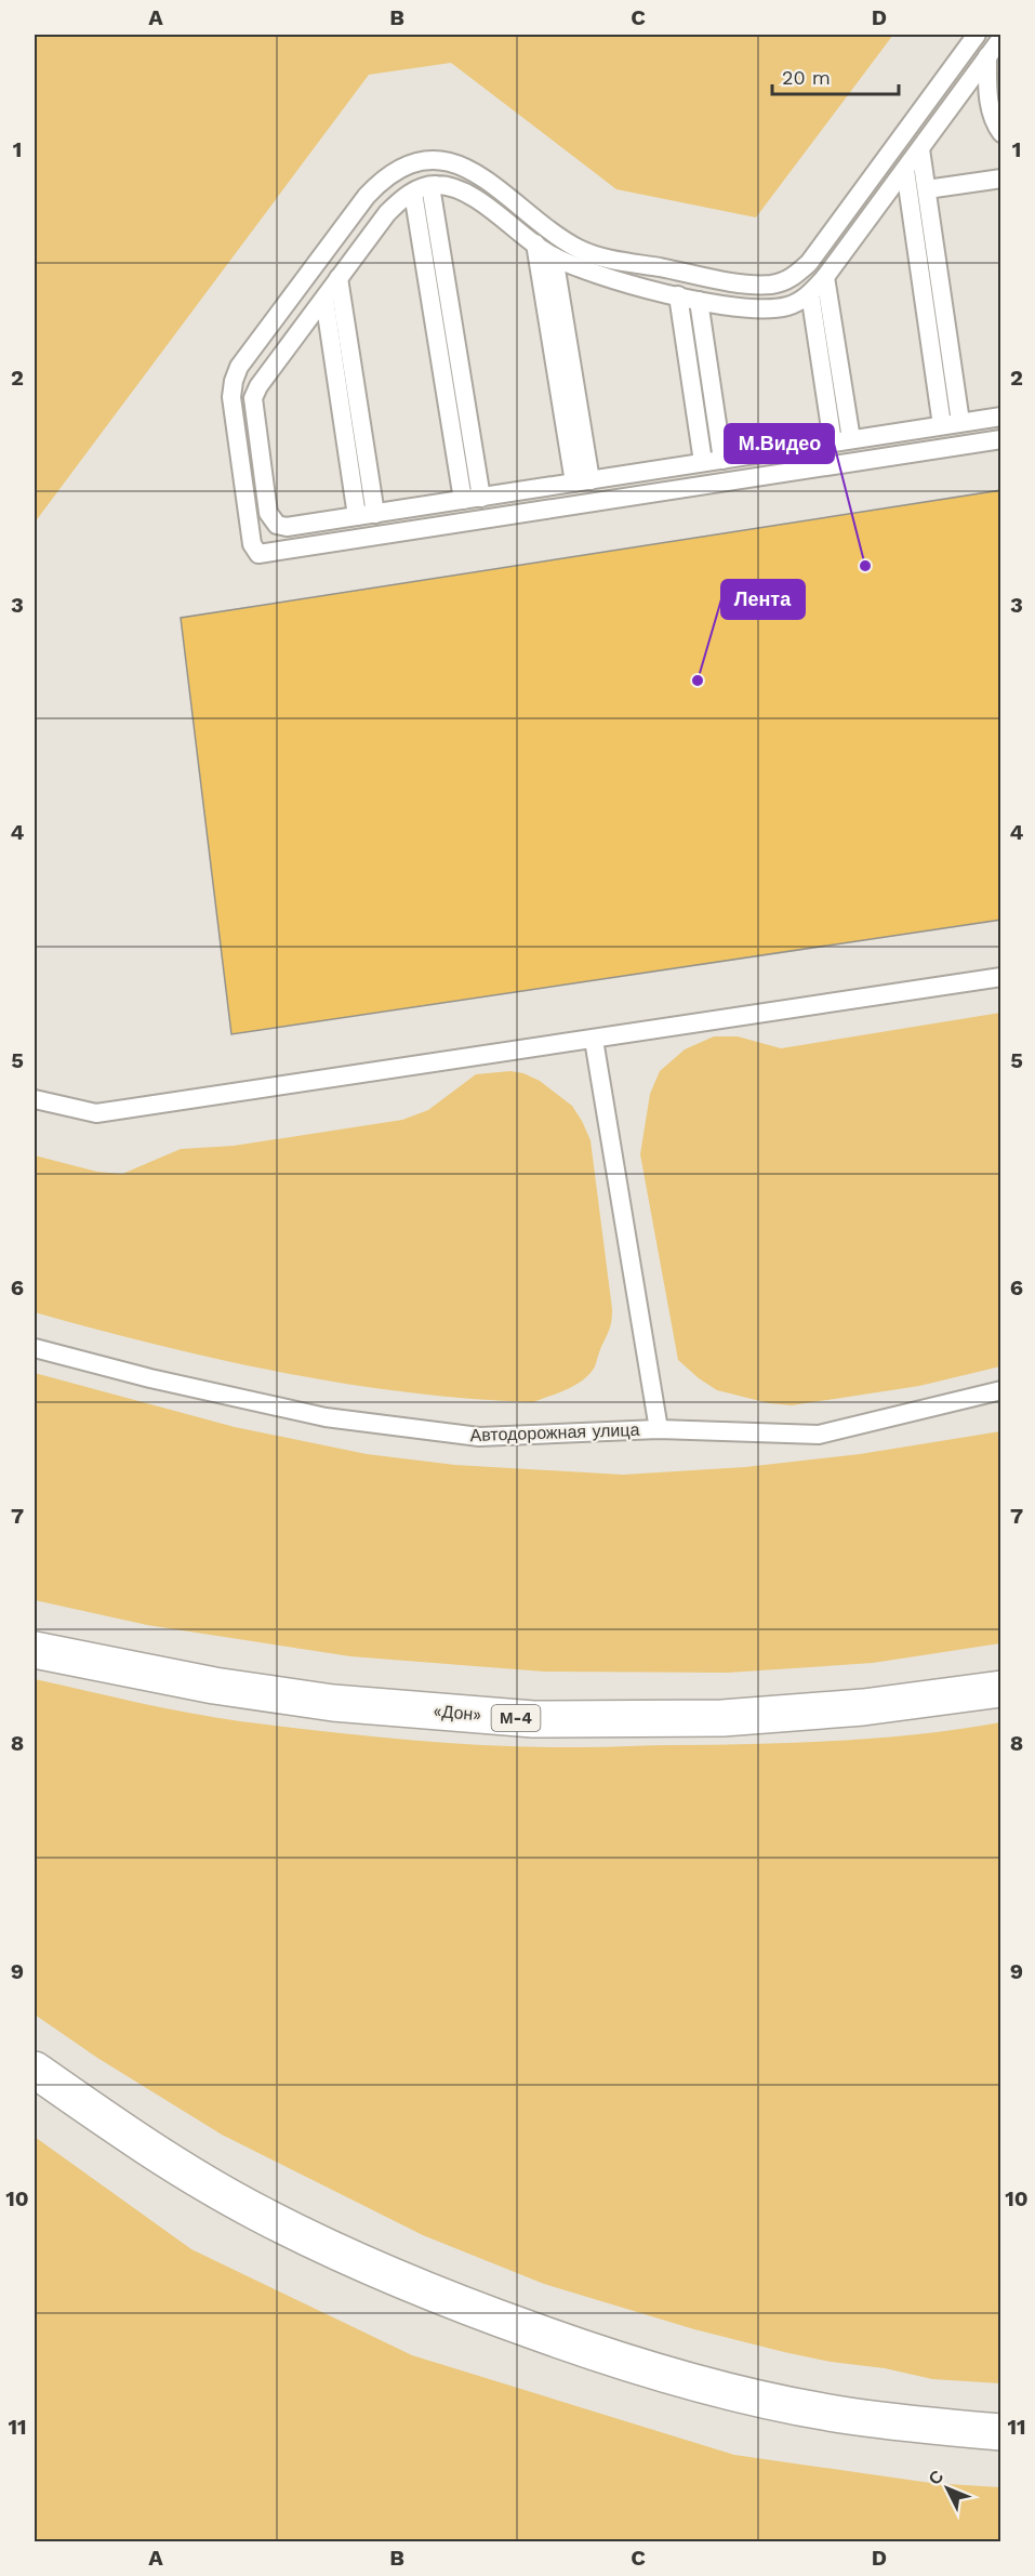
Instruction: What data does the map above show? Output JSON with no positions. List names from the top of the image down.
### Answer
{
  "streets": {
    "highway": ["«Дон»", "М-4"],
    "lane": ["Автодорожная улица"]
  },
  "places": ["М.Видео", "Лента"],
  "scale_bar": "20 m",
  "north": "top left",
  "grid": {
    "columns": [
      "A",
      "B",
      "C",
      "D"
    ],
    "rows": [
      "1",
      "2",
      "3",
      "4",
      "5",
      "6",
      "7",
      "8",
      "9",
      "10",
      "11"
    ]
  }
}
